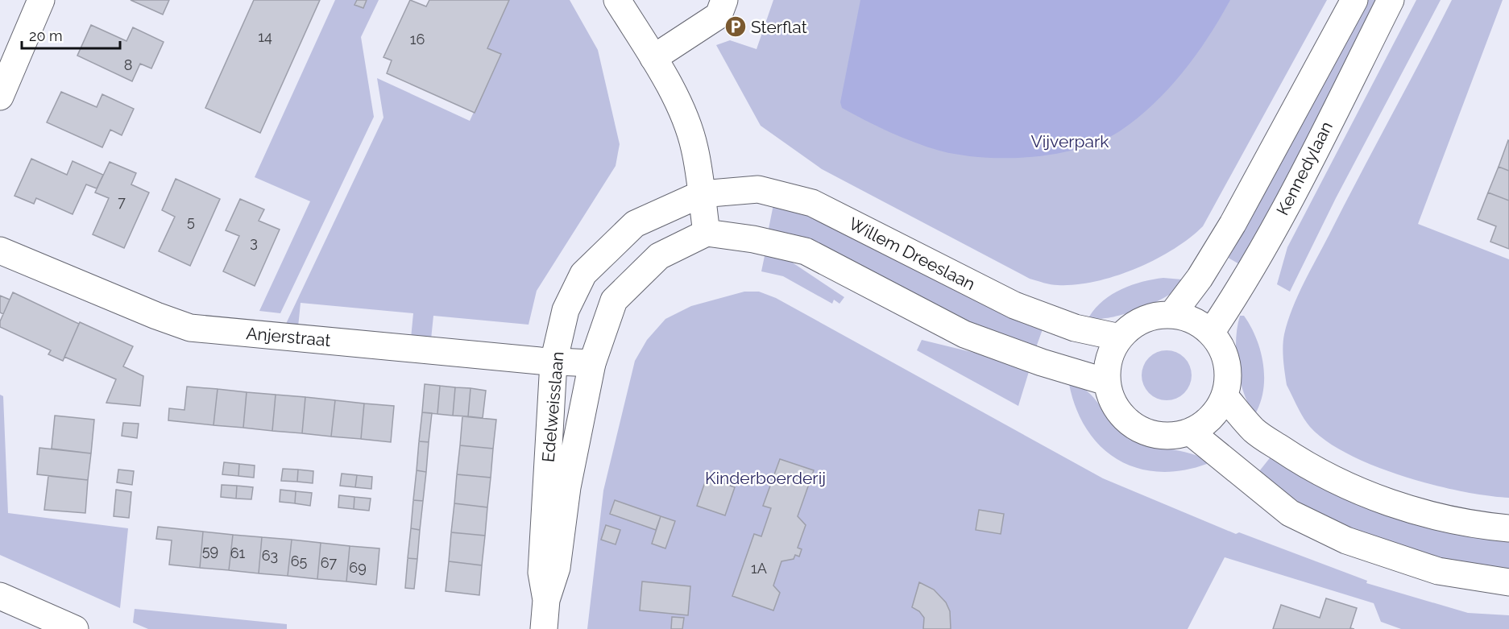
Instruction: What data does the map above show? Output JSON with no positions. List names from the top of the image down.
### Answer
{
  "streets": {
    "street": [
      "Kennedylaan",
      "Willem Dreeslaan",
      "Anjerstraat",
      "Edelweisslaan"
    ]
  },
  "crossings": [
    ["Kennedylaan", "Willem Dreeslaan"],
    ["Willem Dreeslaan", "Edelweisslaan"],
    ["Anjerstraat", "Edelweisslaan"]
  ],
  "parks": ["Vijverpark", "Kinderboerderij"],
  "places": {
    "parking": ["Sterflat"]
  },
  "house_numbers": [
    "14",
    "16",
    "8",
    "7",
    "5",
    "3",
    "59",
    "61",
    "63",
    "65",
    "67",
    "69",
    "1A"
  ],
  "scale_bar": "20 m"
}
